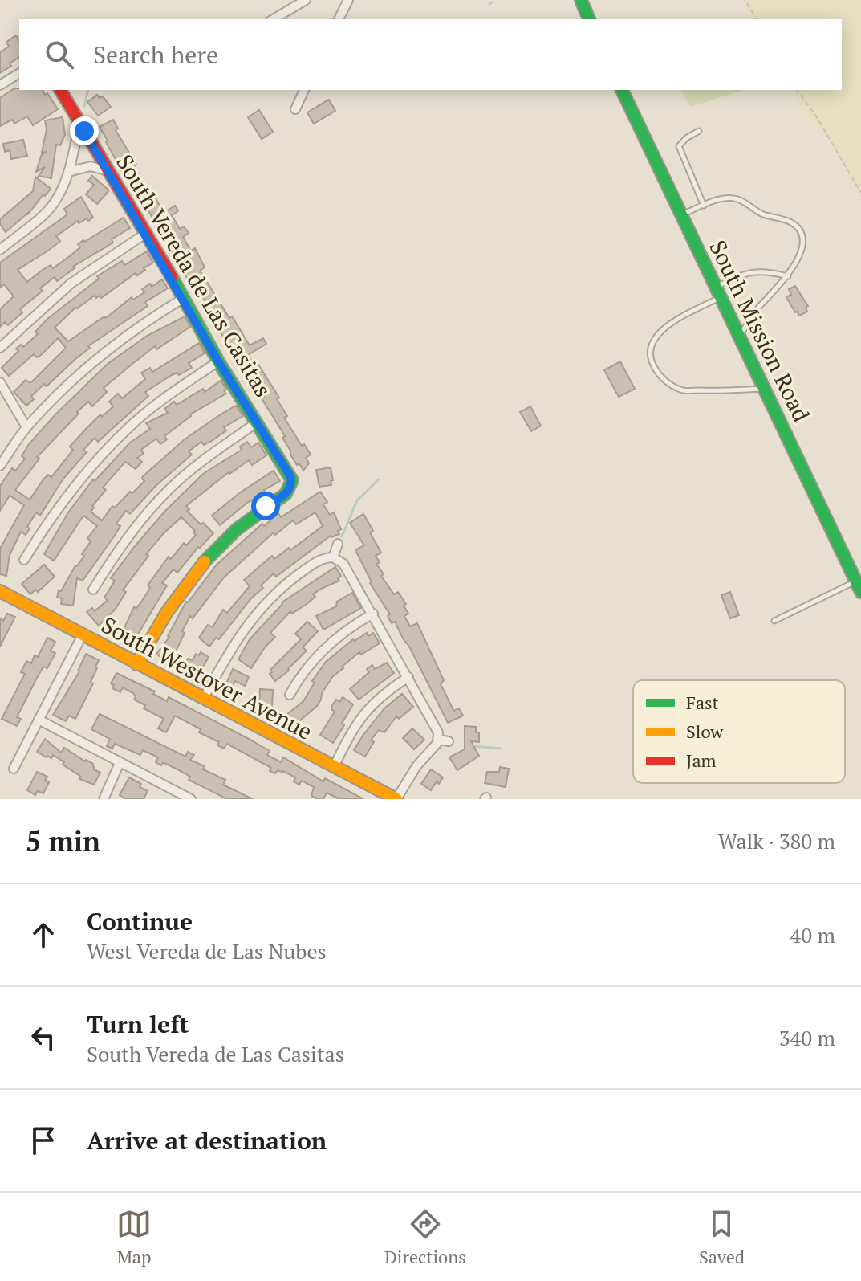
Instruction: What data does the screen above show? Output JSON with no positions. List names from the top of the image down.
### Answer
{
  "streets": {
    "street": ["South Vereda de Las Casitas", "South Mission Road", "South Westover Avenue"]
  },
  "crossings": [
    ["South Vereda de Las Casitas", "South Westover Avenue"]
  ],
  "legend": ["Fast", "Slow", "Jam"],
  "page": {
    "search": "Search here",
    "heading": ["5 min", "Walk · 380 m"],
    "list": [
      ["Continue", "West Vereda de Las Nubes", "40 m"],
      ["Turn left", "South Vereda de Las Casitas", "340 m"],
      "Arrive at destination"
    ],
    "nav": ["Map", "Directions", "Saved"]
  }
}
